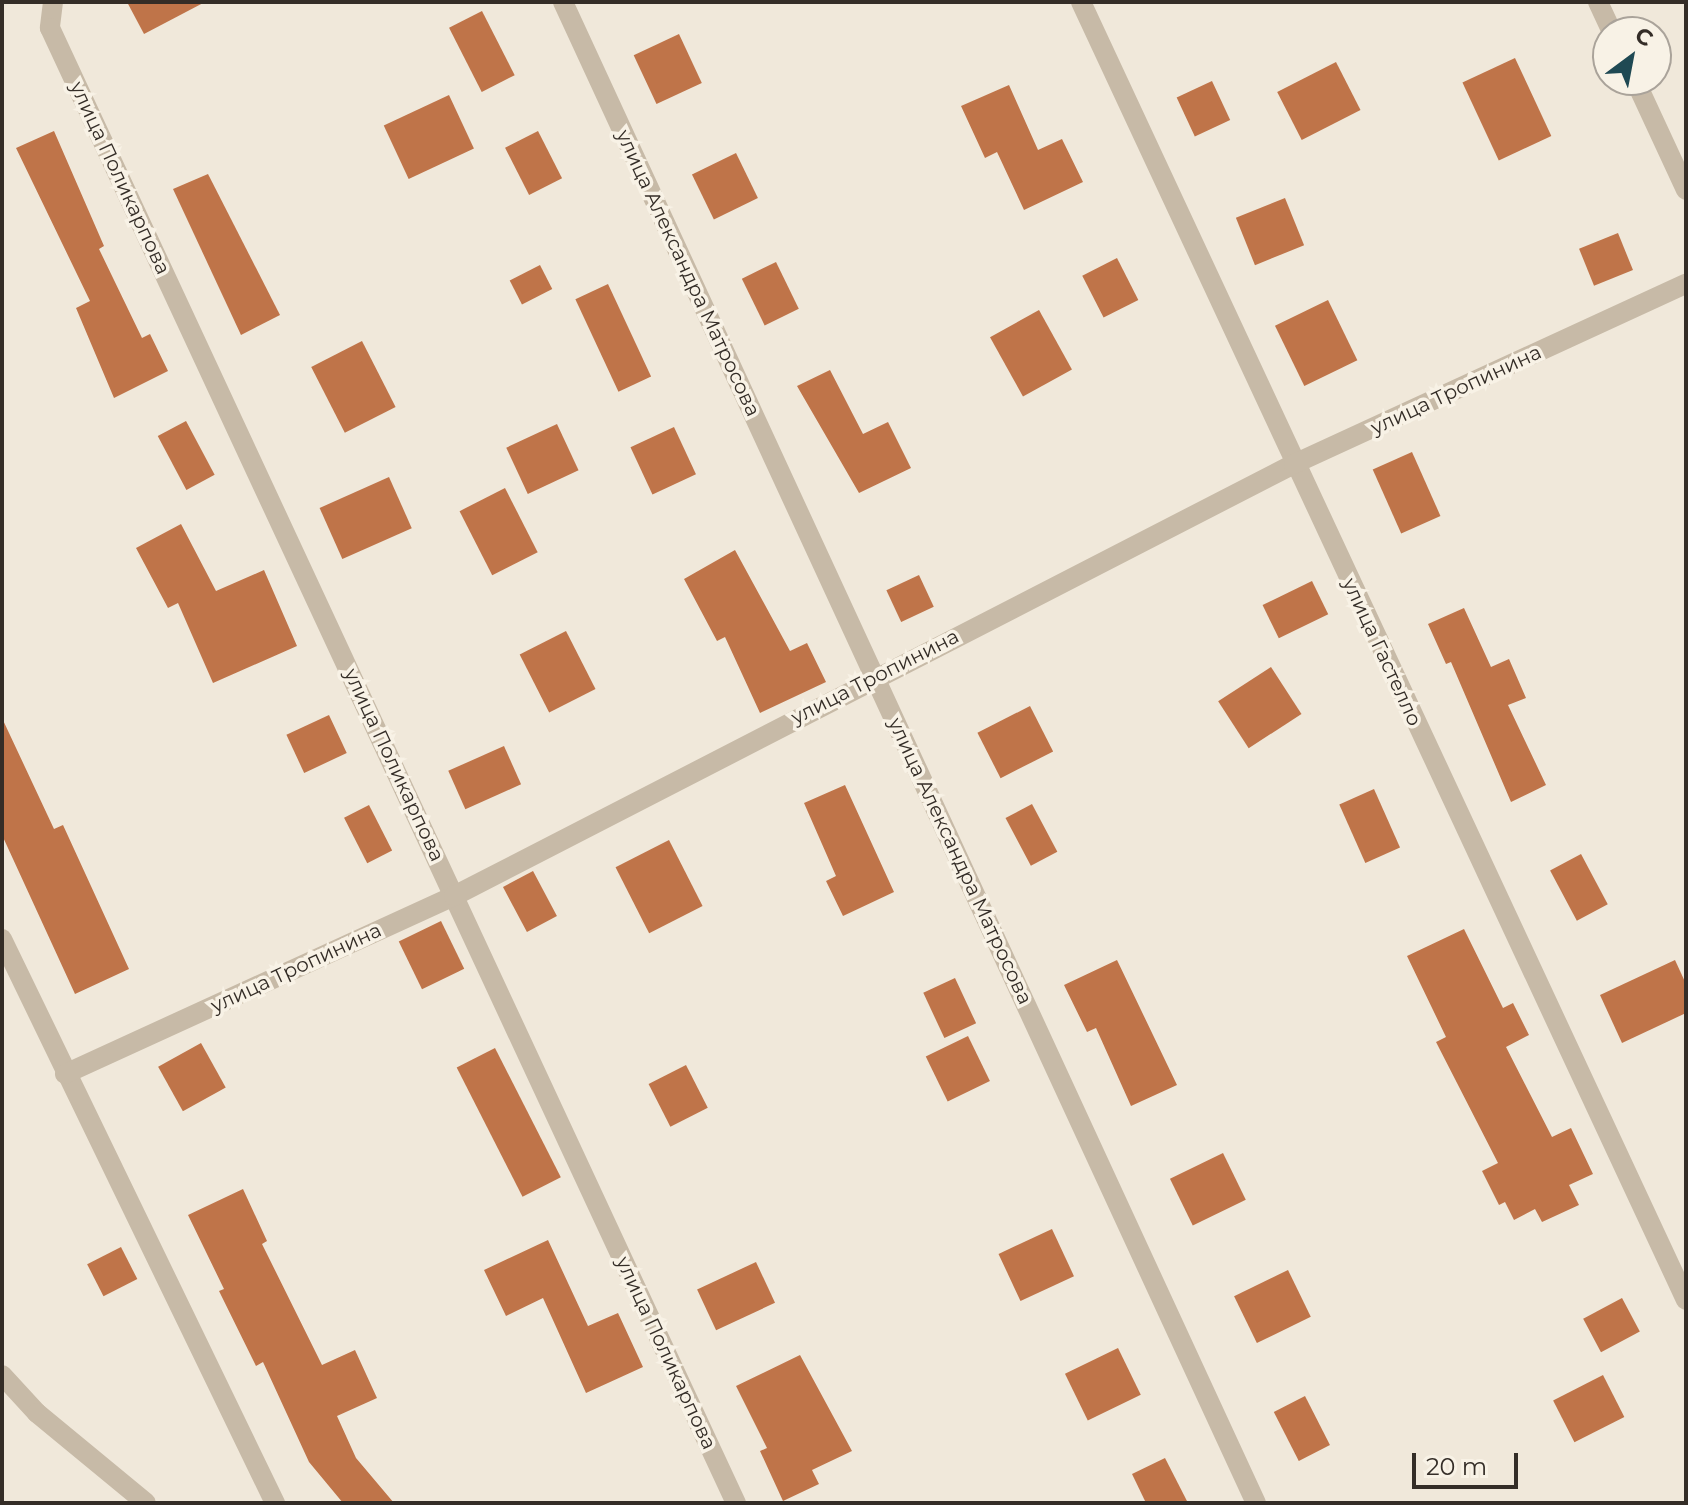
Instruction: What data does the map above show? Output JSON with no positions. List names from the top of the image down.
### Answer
{
  "streets": {
    "street": [
      "улица Поликарпова",
      "улица Александра Матросова",
      "улица Тропинина",
      "улица Гастелло"
    ]
  },
  "crossings": [
    ["улица Поликарпова", "улица Тропинина"],
    ["улица Александра Матросова", "улица Тропинина"],
    ["улица Тропинина", "улица Гастелло"]
  ],
  "scale_bar": "20 m",
  "north": "top right"
}
